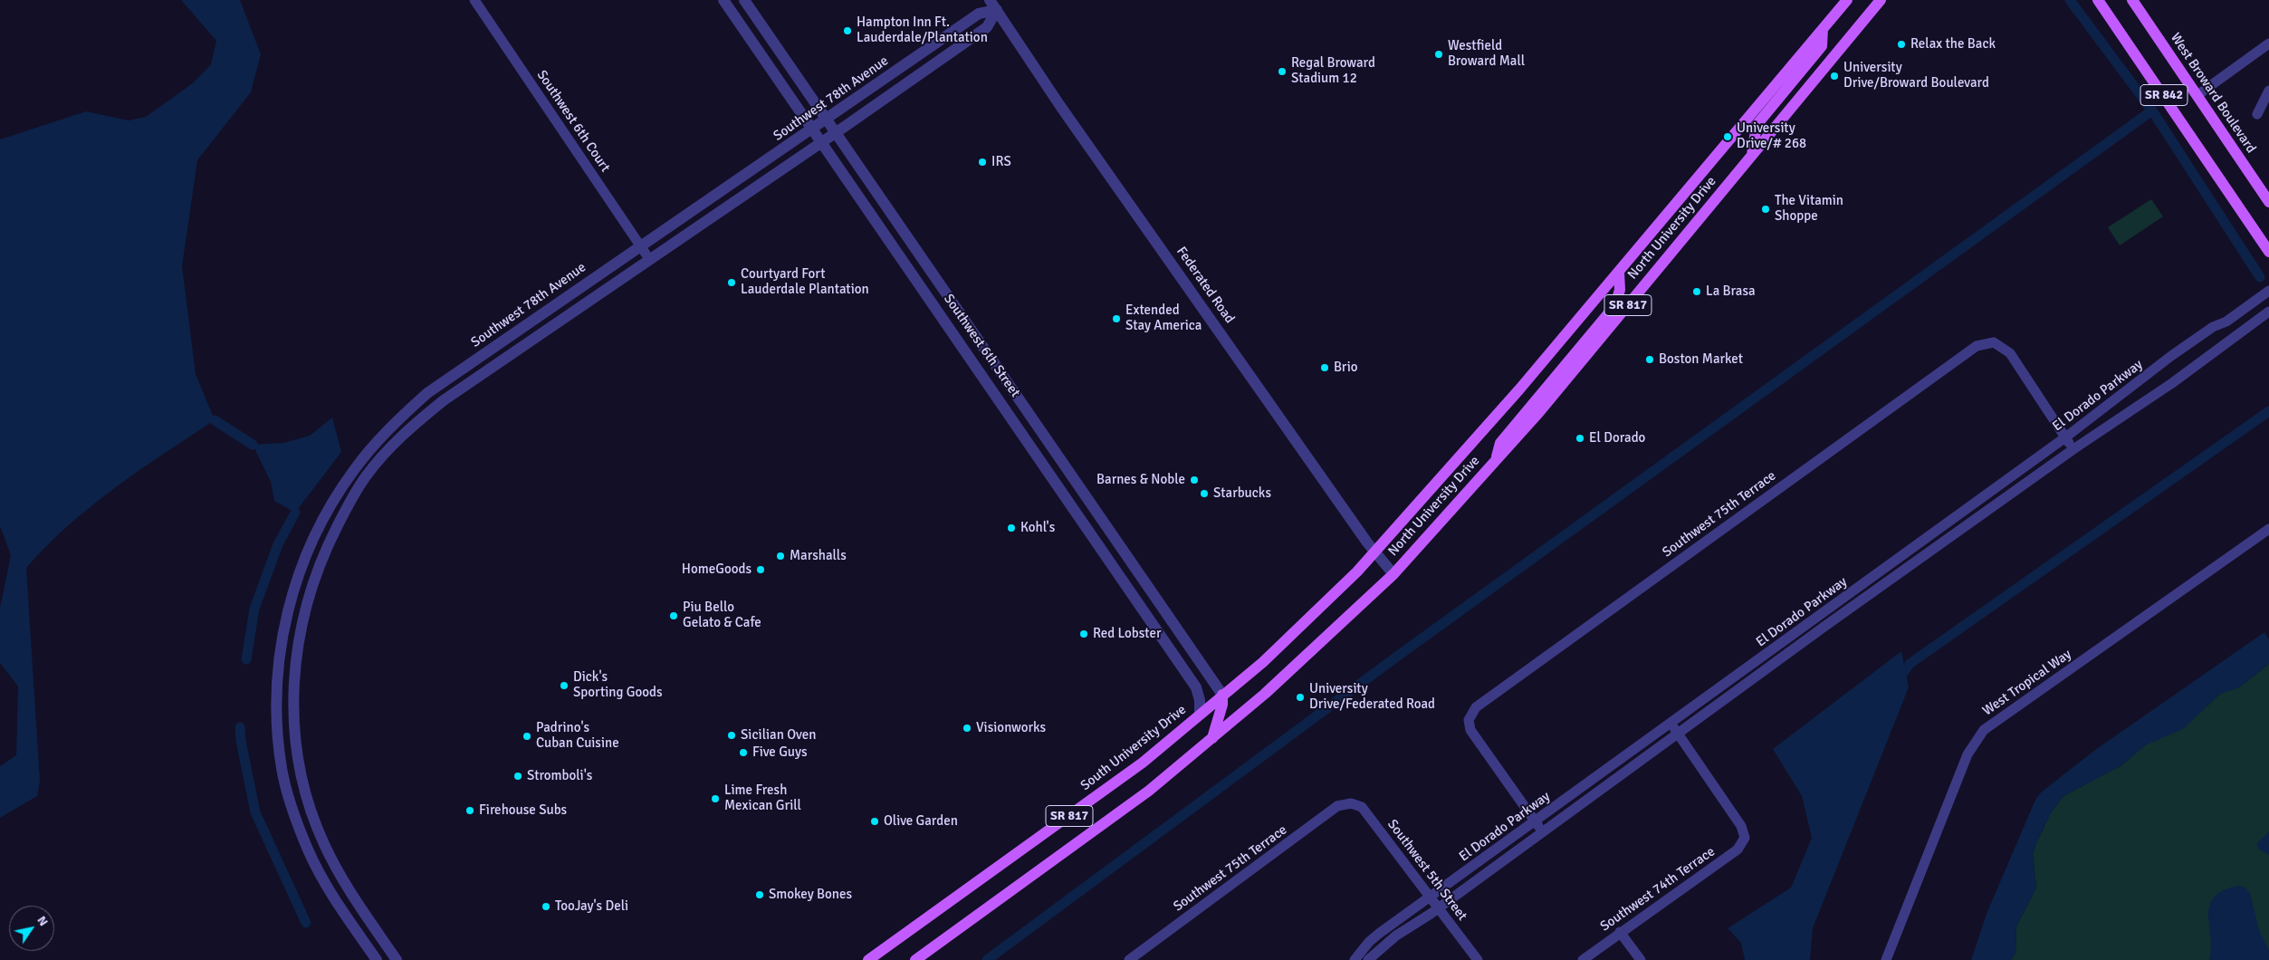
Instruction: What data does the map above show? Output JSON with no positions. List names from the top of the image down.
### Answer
{
  "streets": {
    "main road": [
      "West Broward Boulevard",
      "SR 842",
      "North University Drive",
      "SR 817",
      "South University Drive"
    ],
    "street": [
      "Southwest 78th Avenue",
      "Southwest 6th Court",
      "Federated Road",
      "Southwest 6th Street",
      "El Dorado Parkway",
      "Southwest 75th Terrace",
      "West Tropical Way",
      "Southwest 5th Street",
      "Southwest 74th Terrace"
    ]
  },
  "crossings": [
    ["Southwest 78th Avenue", "Southwest 6th Court"],
    ["Southwest 78th Avenue", "Federated Road"],
    ["Southwest 78th Avenue", "Southwest 6th Street"],
    ["North University Drive", "Federated Road"],
    ["North University Drive", "SR 817"],
    ["North University Drive", "South University Drive"],
    ["Federated Road", "SR 817"],
    ["Federated Road", "South University Drive"],
    ["Southwest 6th Street", "South University Drive"],
    ["El Dorado Parkway", "Southwest 75th Terrace"],
    ["El Dorado Parkway", "Southwest 5th Street"],
    ["El Dorado Parkway", "Southwest 74th Terrace"],
    ["Southwest 75th Terrace", "Southwest 5th Street"]
  ],
  "places": [
    "Hampton Inn Ft. Lauderdale/Plantation",
    "Relax the Back",
    "Westfield Broward Mall",
    "Regal Broward Stadium 12",
    "University Drive/Broward Boulevard",
    "University Drive/# 268",
    "IRS",
    "The Vitamin Shoppe",
    "Courtyard Fort Lauderdale Plantation",
    "La Brasa",
    "Extended Stay America",
    "Boston Market",
    "Brio",
    "El Dorado",
    "Barnes & Noble",
    "Starbucks",
    "Kohl's",
    "Marshalls",
    "HomeGoods",
    "Piu Bello Gelato & Cafe",
    "Red Lobster",
    "Dick's Sporting Goods",
    "University Drive/Federated Road",
    "Visionworks",
    "Sicilian Oven",
    "Padrino's Cuban Cuisine",
    "Five Guys",
    "Stromboli's",
    "Lime Fresh Mexican Grill",
    "Firehouse Subs",
    "Olive Garden",
    "Smokey Bones",
    "TooJay's Deli"
  ],
  "north": "top right"
}
